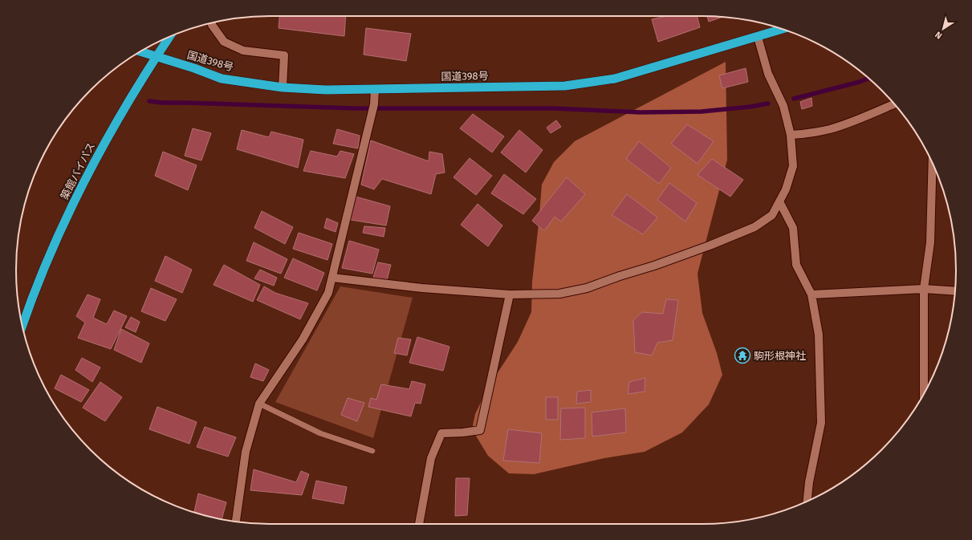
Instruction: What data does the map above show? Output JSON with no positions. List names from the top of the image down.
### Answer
{
  "streets": {
    "highway": ["国道398号", "築館バイパス"]
  },
  "crossings": [
    ["国道398号", "築館バイパス"]
  ],
  "places": {
    "temple": ["駒形根神社"]
  },
  "north": "bottom left"
}
